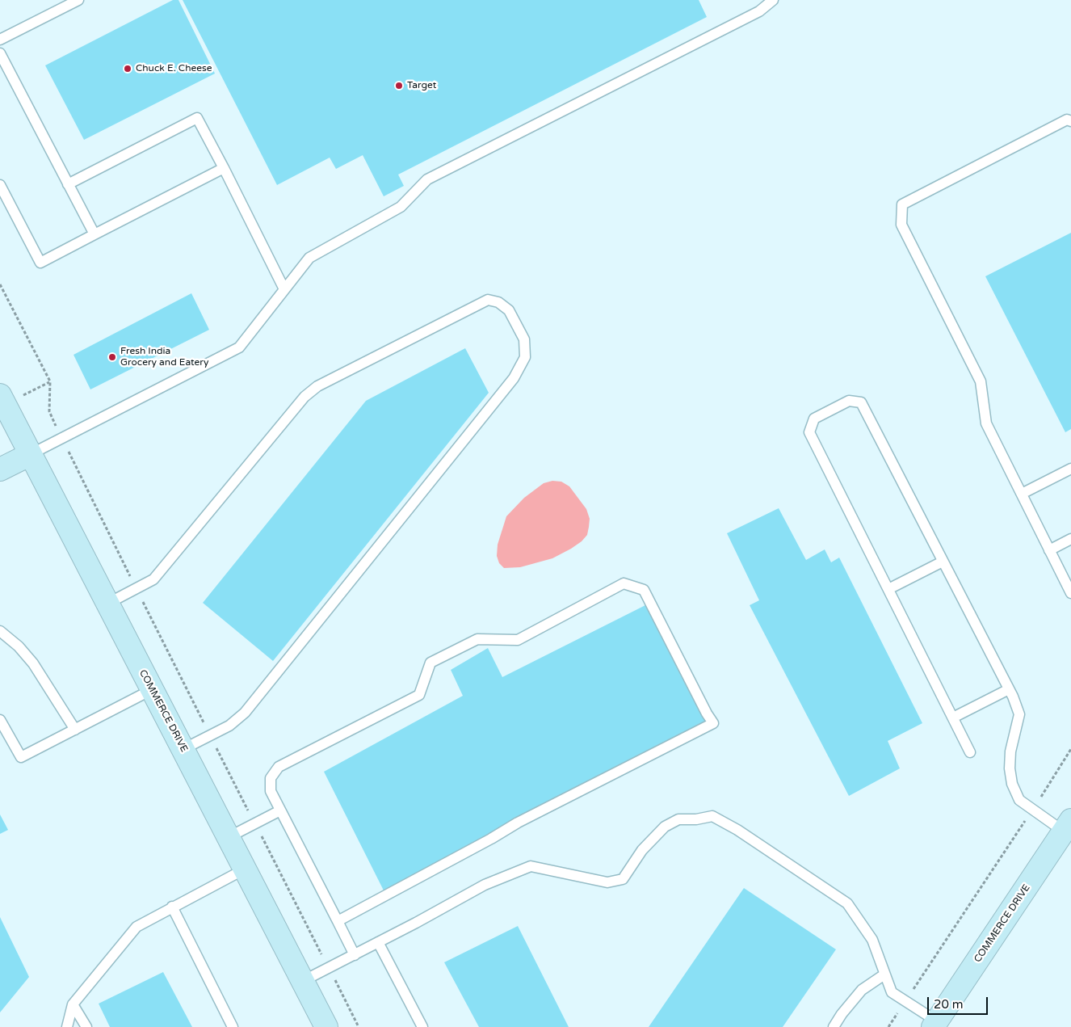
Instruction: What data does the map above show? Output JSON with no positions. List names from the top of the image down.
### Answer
{
  "streets": {
    "street": ["COMMERCE DRIVE"]
  },
  "places": ["Chuck E. Cheese", "Target", "Fresh India Grocery and Eatery"],
  "scale_bar": "20 m"
}
